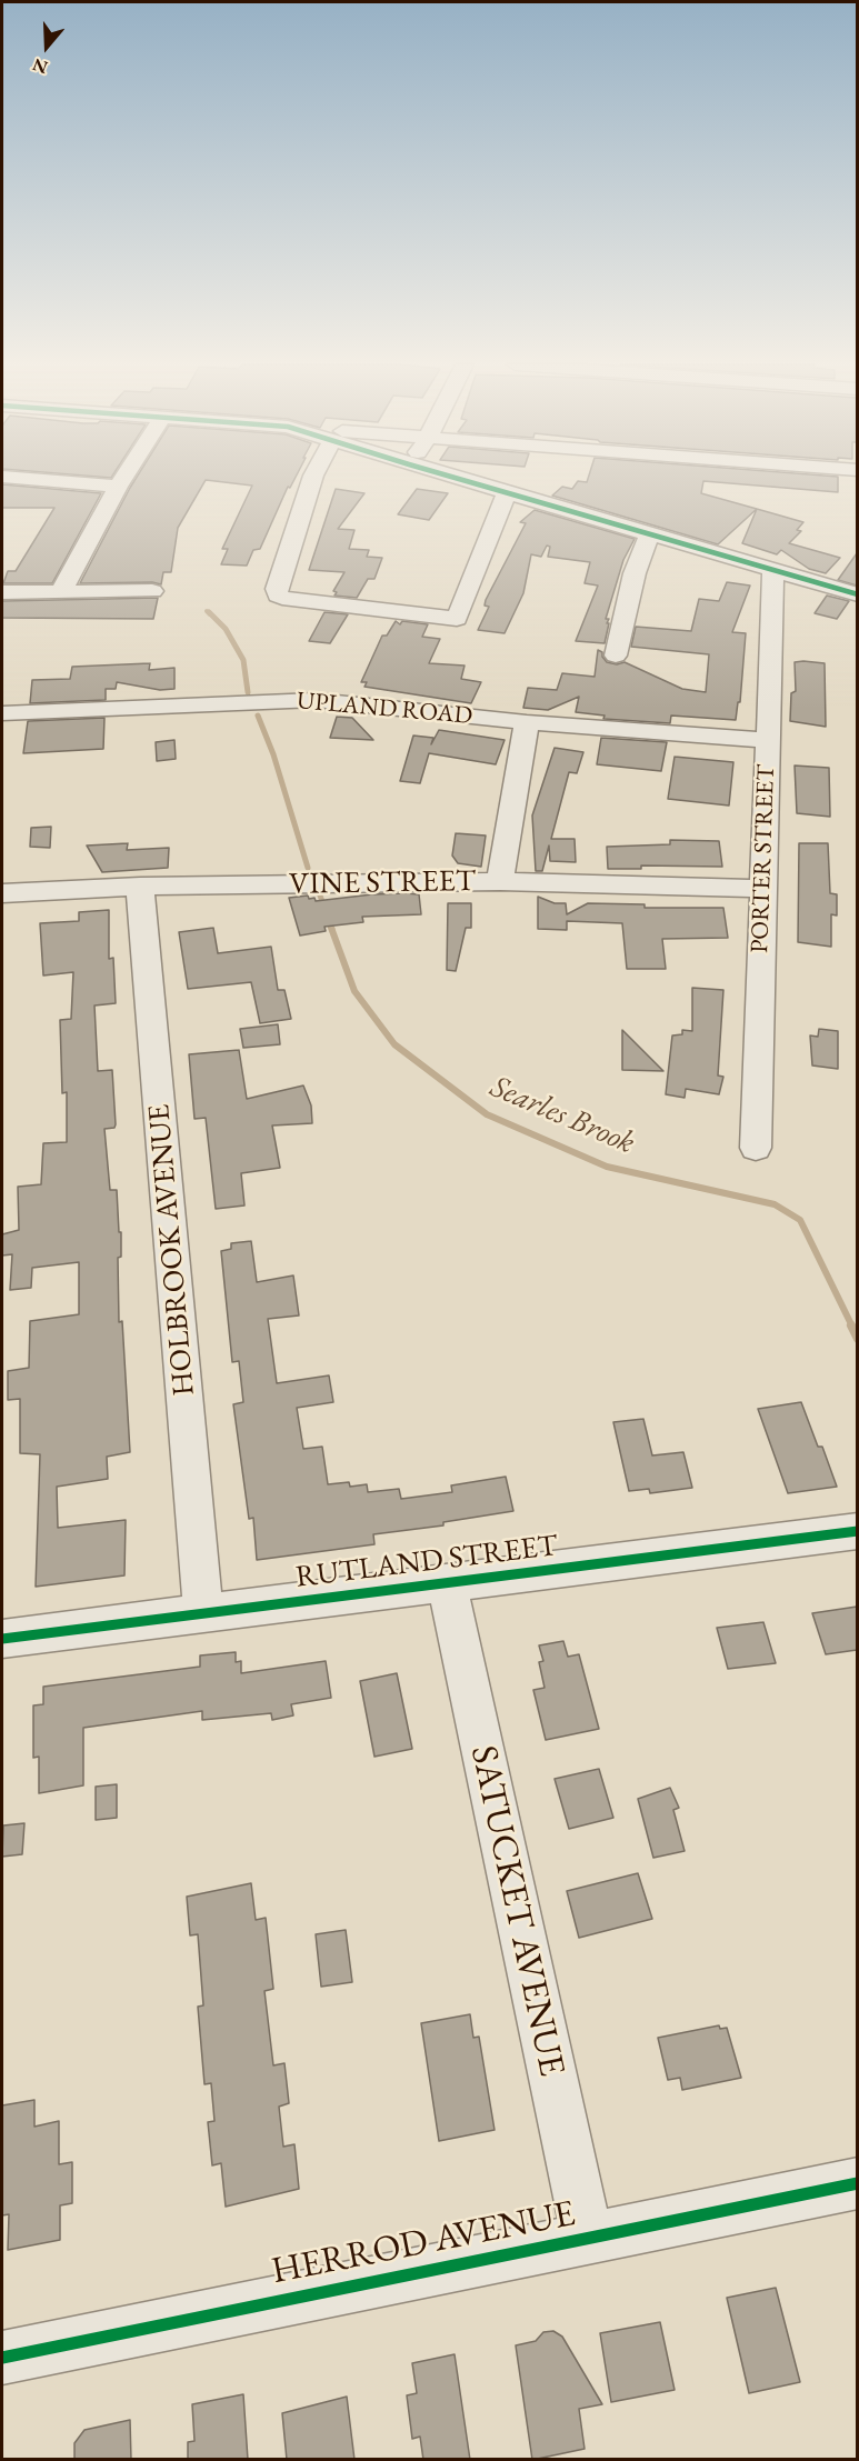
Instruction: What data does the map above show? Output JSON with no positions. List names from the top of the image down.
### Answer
{
  "streets": {
    "street": [
      "UPLAND ROAD",
      "PORTER STREET",
      "VINE STREET",
      "HOLBROOK AVENUE",
      "RUTLAND STREET",
      "SATUCKET AVENUE",
      "HERROD AVENUE"
    ]
  },
  "crossings": [
    ["UPLAND ROAD", "PORTER STREET"],
    ["PORTER STREET", "VINE STREET"],
    ["VINE STREET", "HOLBROOK AVENUE"],
    ["HOLBROOK AVENUE", "RUTLAND STREET"],
    ["RUTLAND STREET", "SATUCKET AVENUE"],
    ["SATUCKET AVENUE", "HERROD AVENUE"]
  ],
  "water": ["Searles Brook"],
  "north": "bottom"
}
